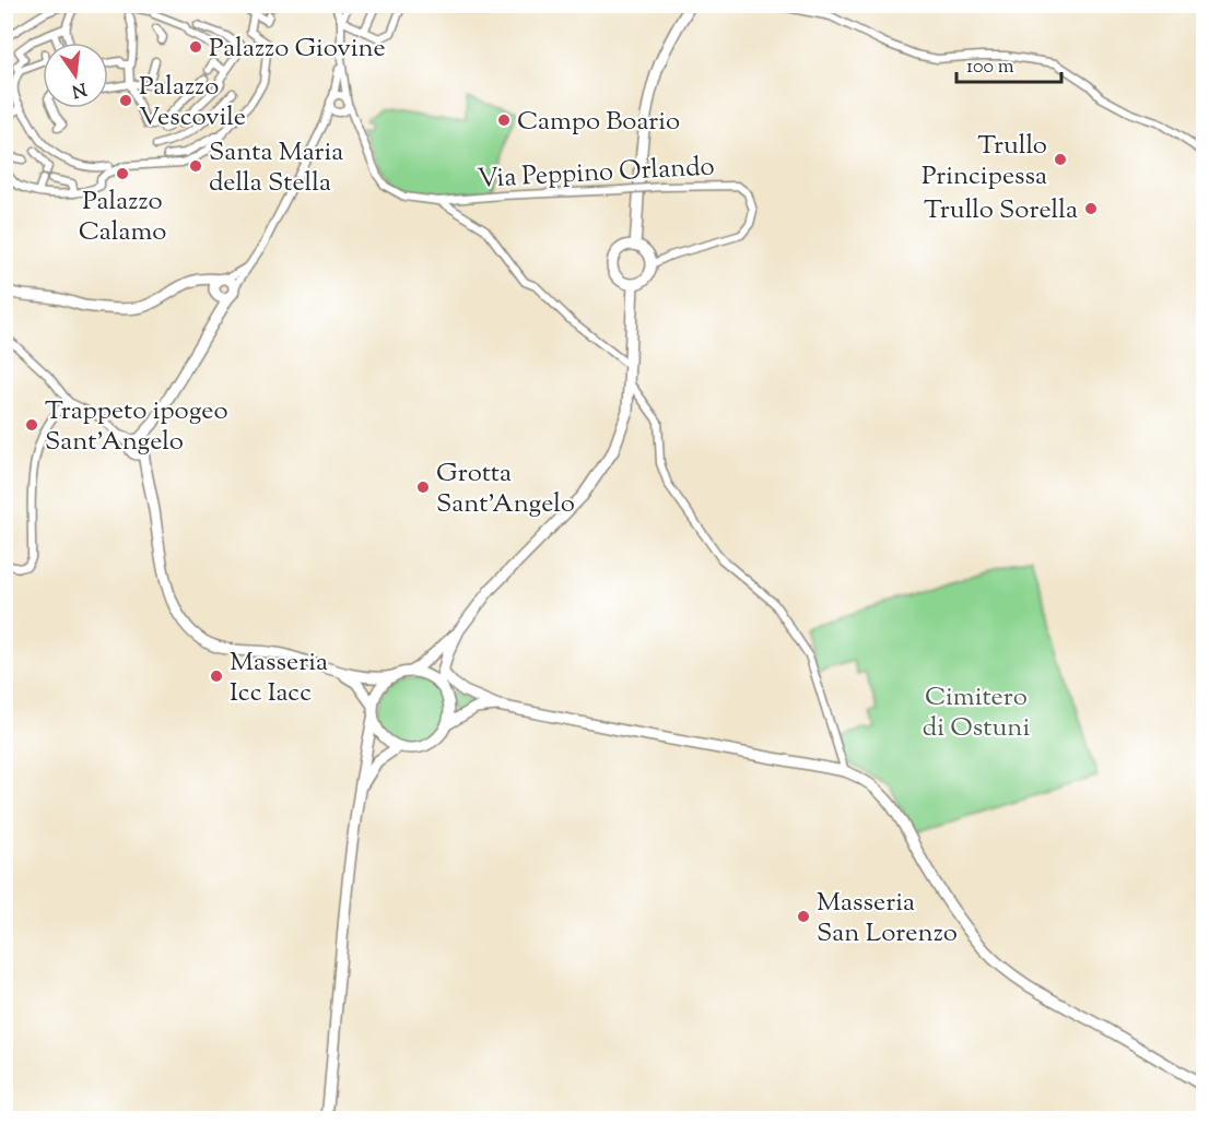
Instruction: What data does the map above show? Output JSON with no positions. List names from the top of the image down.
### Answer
{
  "streets": {
    "street": ["Via Peppino Orlando"]
  },
  "parks": ["Cimitero di Ostuni"],
  "places": [
    "Palazzo Giovine",
    "Palazzo Vescovile",
    "Campo Boario",
    "Trullo Principessa",
    "Santa Maria della Stella",
    "Palazzo Calamo",
    "Trullo Sorella",
    "Trappeto ipogeo Sant'Angelo",
    "Grotta Sant'Angelo",
    "Masseria Icc Iacc",
    "Masseria San Lorenzo"
  ],
  "scale_bar": "100 m",
  "north": "bottom"
}
